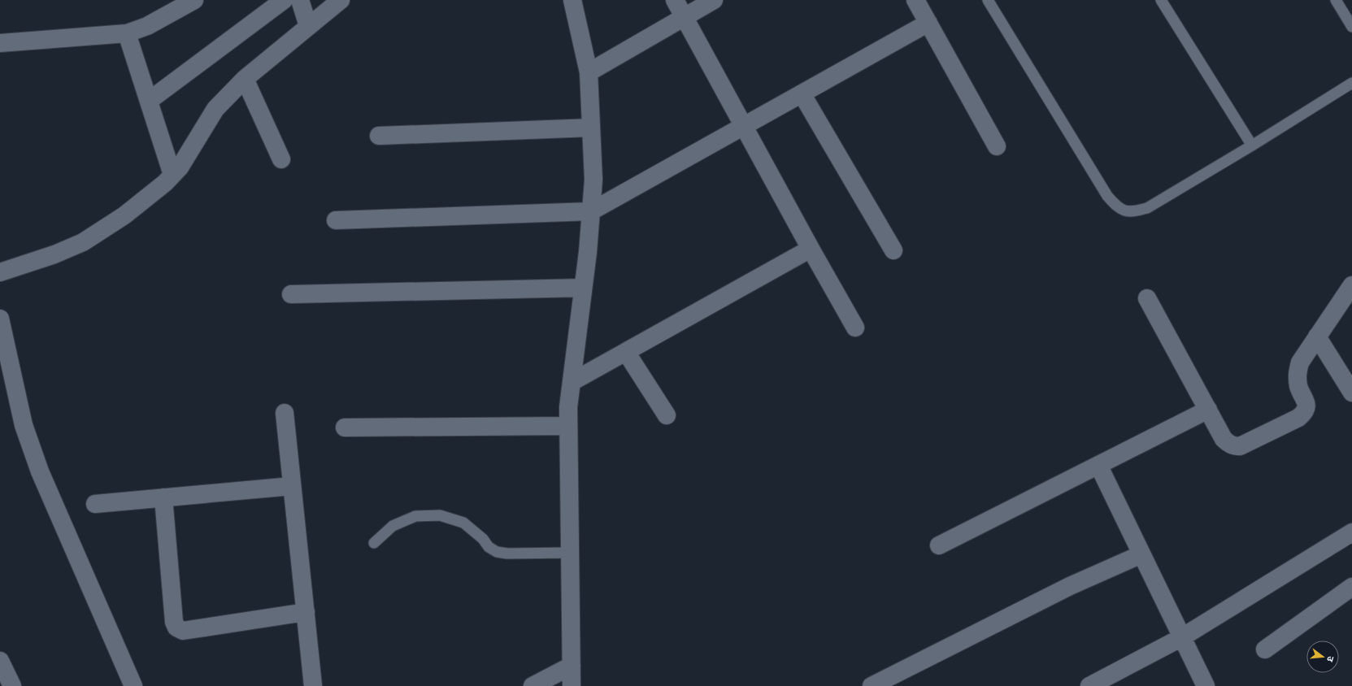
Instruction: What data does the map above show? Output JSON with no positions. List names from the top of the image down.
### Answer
{
  "north": "right"
}
